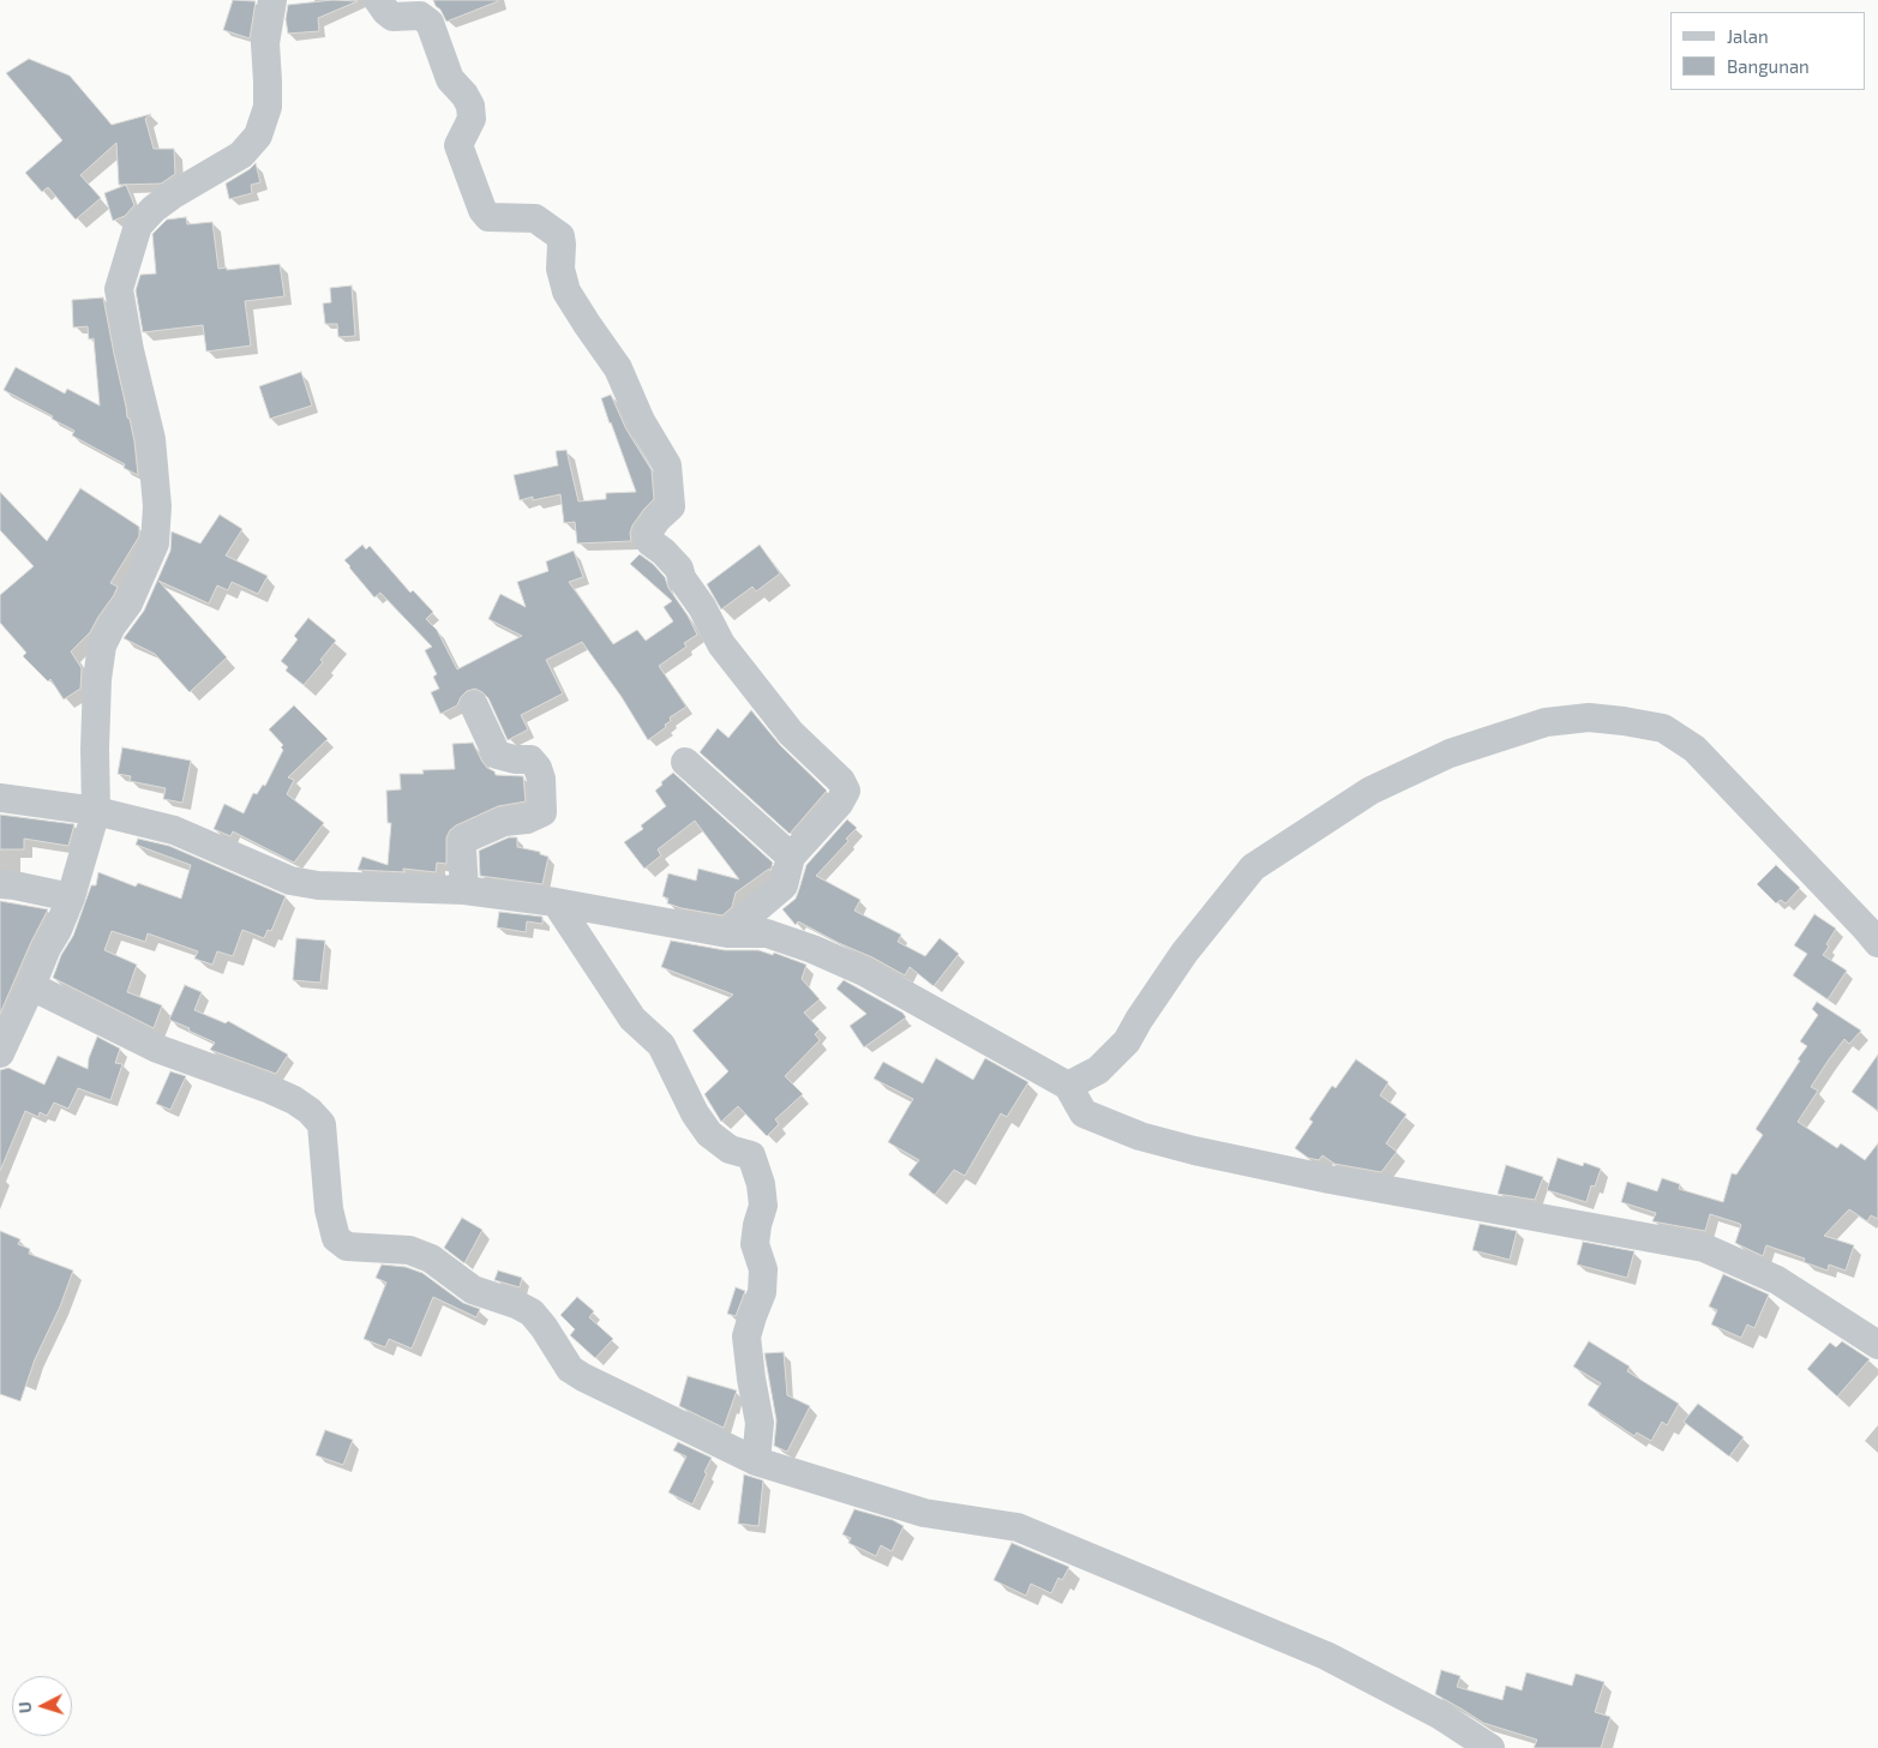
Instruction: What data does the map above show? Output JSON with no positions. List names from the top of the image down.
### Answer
{
  "legend": ["Jalan", "Bangunan"],
  "north": "left"
}
